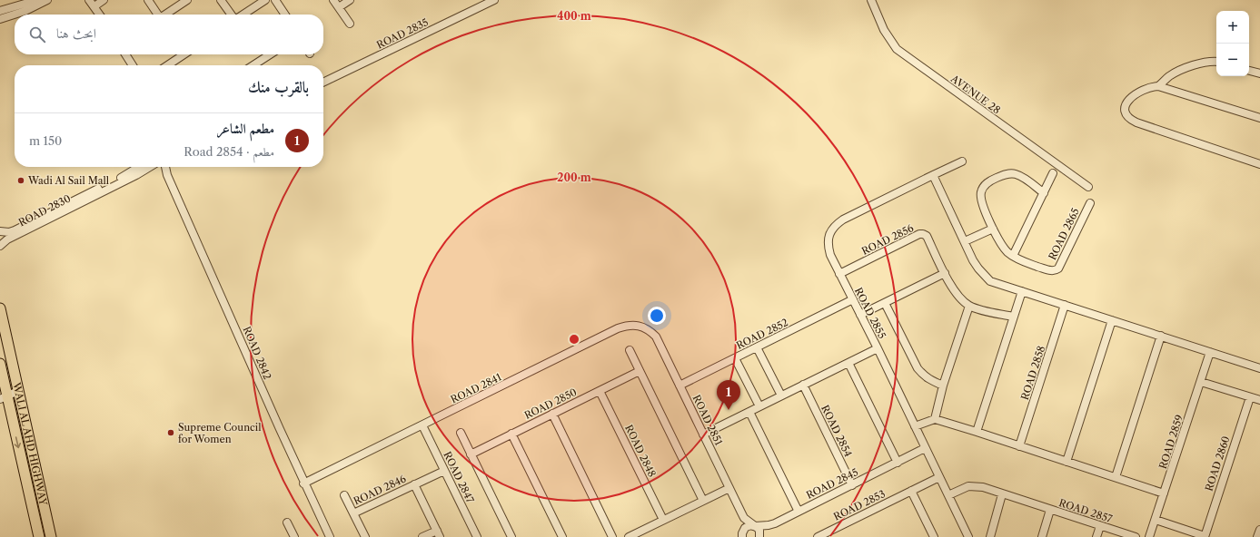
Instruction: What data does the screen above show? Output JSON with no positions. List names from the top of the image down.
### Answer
{
  "streets": {
    "main road": ["WALI AL AHD HIGHWAY"],
    "street": [
      "ROAD 2835",
      "AVENUE 28",
      "ROAD 2830",
      "ROAD 2865",
      "ROAD 2856",
      "ROAD 2855",
      "ROAD 2852",
      "ROAD 2842",
      "ROAD 2858",
      "ROAD 2841",
      "ROAD 2850",
      "ROAD 2851",
      "ROAD 2854",
      "ROAD 2859",
      "ROAD 2848",
      "ROAD 2860",
      "ROAD 2847",
      "ROAD 2845",
      "ROAD 2846",
      "ROAD 2853",
      "ROAD 2857"
    ]
  },
  "crossings": [
    ["ROAD 2856", "ROAD 2855"],
    ["ROAD 2855", "ROAD 2852"],
    ["ROAD 2855", "ROAD 2845"],
    ["ROAD 2855", "ROAD 2853"],
    ["ROAD 2855", "ROAD 2857"],
    ["ROAD 2852", "ROAD 2851"],
    ["ROAD 2842", "ROAD 2841"],
    ["ROAD 2841", "ROAD 2851"],
    ["ROAD 2841", "ROAD 2847"],
    ["ROAD 2850", "ROAD 2848"],
    ["ROAD 2851", "ROAD 2845"],
    ["ROAD 2854", "ROAD 2845"],
    ["ROAD 2847", "ROAD 2846"]
  ],
  "places": ["Wadi Al Sail Mall", "Supreme Council for Women"],
  "page": {
    "map_buttons": ["+", "−"],
    "search": "ابحث هنا",
    "heading": "بالقرب منك",
    "list": [
      {
        "mark": "1",
        "name": "مطعم الشاعر",
        "note": "مطعم · Road 2854",
        "value": "150 m"
      }
    ],
    "pins": "1"
  },
  "rings": ["400 m", "200 m"]
}
